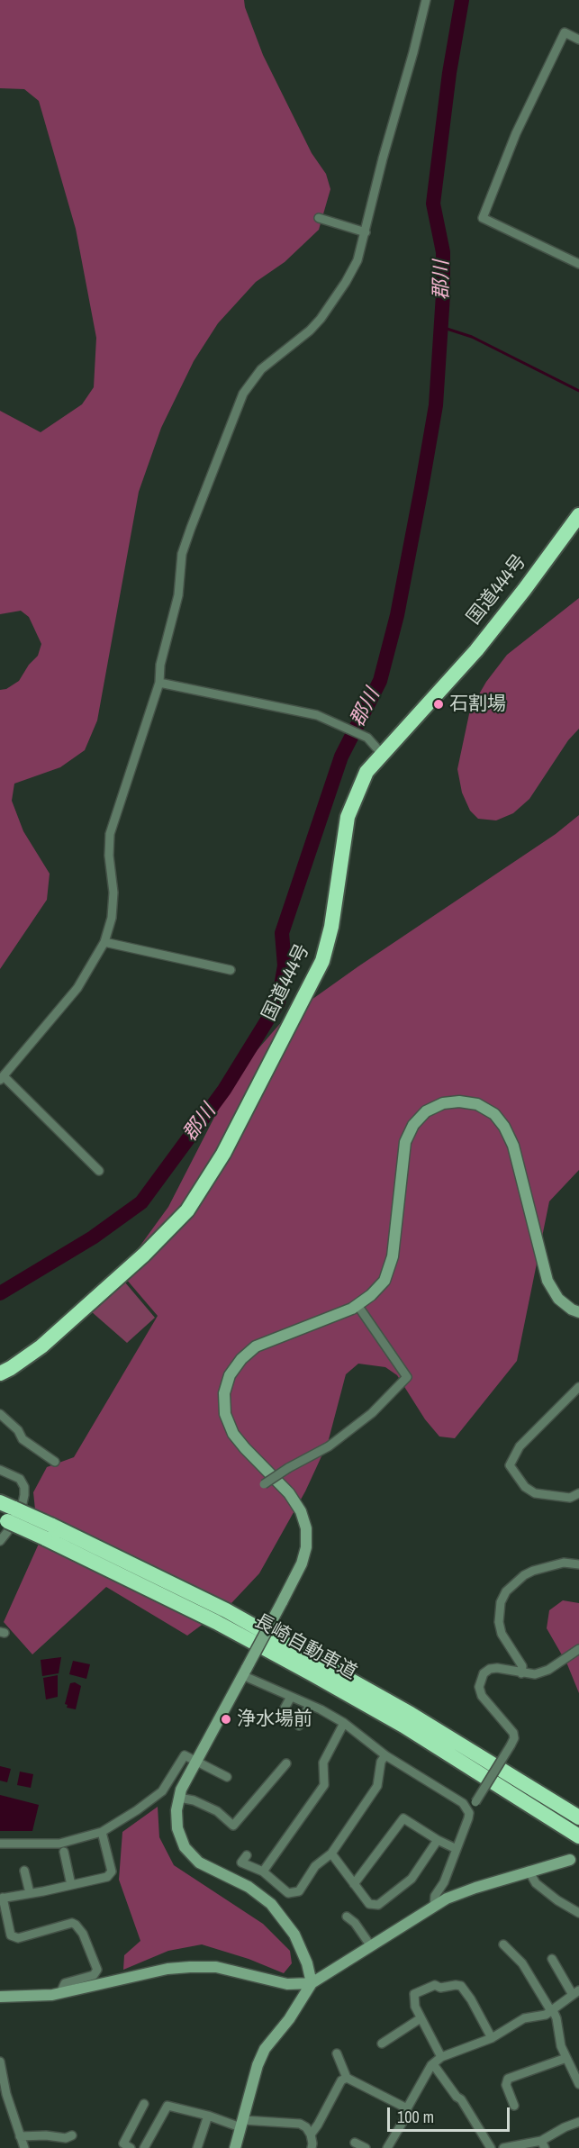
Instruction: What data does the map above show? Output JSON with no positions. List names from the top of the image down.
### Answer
{
  "streets": {
    "highway": ["国道444号", "長崎自動車道"]
  },
  "water": ["郡川"],
  "places": ["石割場", "浄水場前"],
  "scale_bar": "100 m"
}
